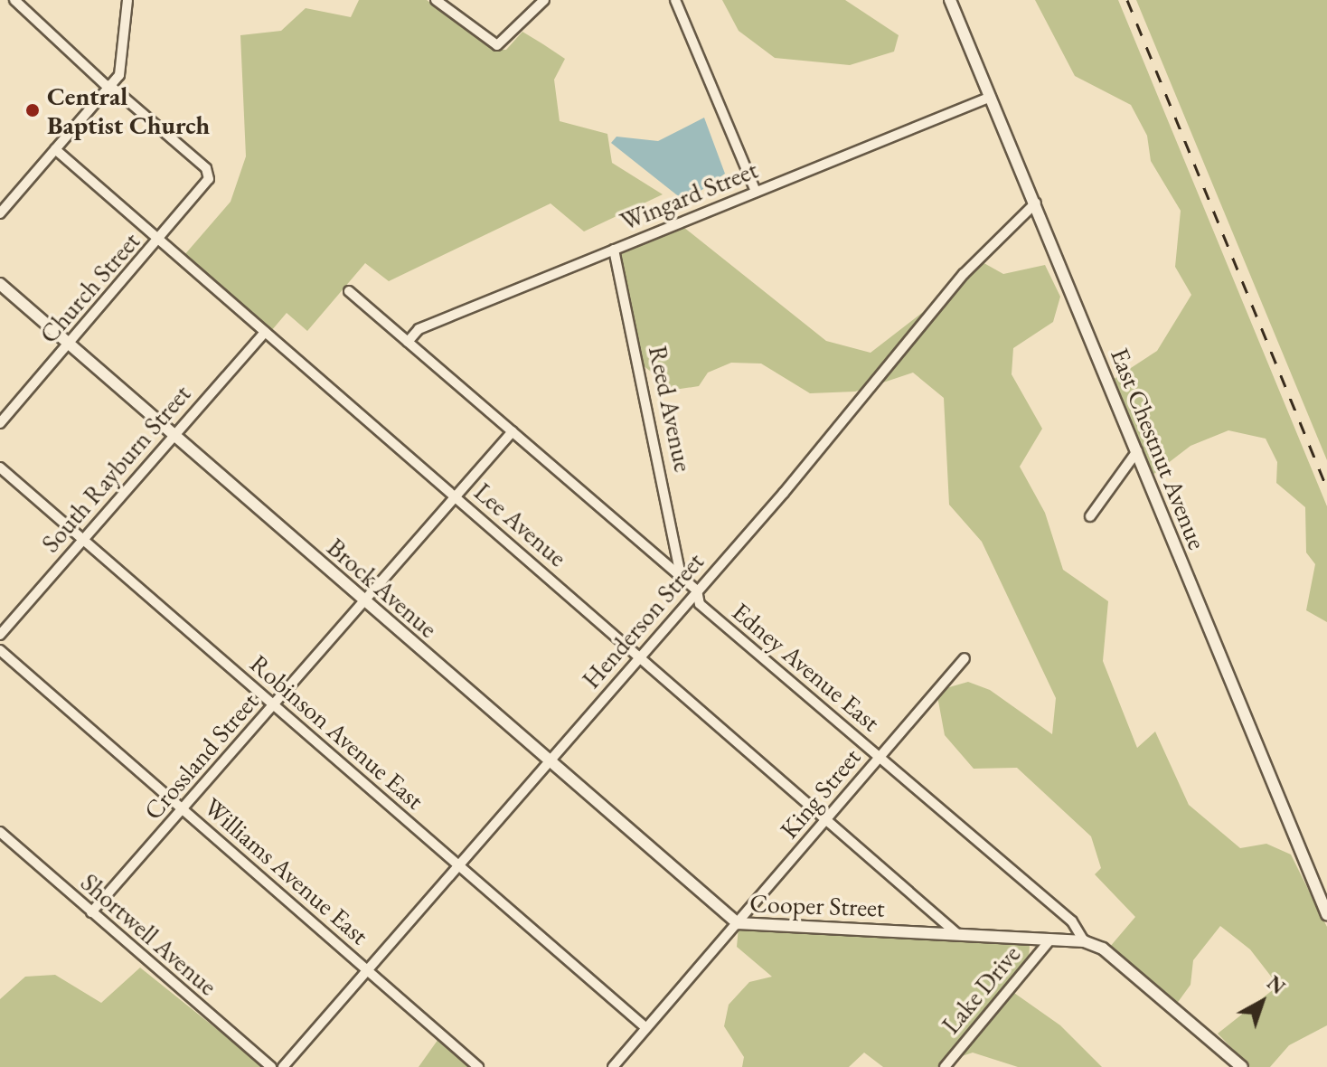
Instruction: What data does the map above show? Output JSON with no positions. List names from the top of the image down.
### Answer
{
  "streets": {
    "street": [
      "Wingard Street",
      "Church Street",
      "Reed Avenue",
      "East Chestnut Avenue",
      "South Rayburn Street",
      "Lee Avenue",
      "Brock Avenue",
      "Henderson Street",
      "Edney Avenue East",
      "Robinson Avenue East",
      "Crossland Street",
      "King Street",
      "Williams Avenue East",
      "Cooper Street",
      "Shortwell Avenue",
      "Lake Drive"
    ]
  },
  "crossings": [
    ["Wingard Street", "Reed Avenue"],
    ["Wingard Street", "East Chestnut Avenue"],
    ["Wingard Street", "Edney Avenue East"],
    ["Church Street", "Lee Avenue"],
    ["Church Street", "Brock Avenue"],
    ["Reed Avenue", "Edney Avenue East"],
    ["East Chestnut Avenue", "Henderson Street"],
    ["South Rayburn Street", "Lee Avenue"],
    ["South Rayburn Street", "Brock Avenue"],
    ["South Rayburn Street", "Robinson Avenue East"],
    ["Lee Avenue", "Henderson Street"],
    ["Lee Avenue", "Crossland Street"],
    ["Lee Avenue", "King Street"],
    ["Lee Avenue", "Cooper Street"],
    ["Brock Avenue", "Henderson Street"],
    ["Brock Avenue", "Crossland Street"],
    ["Brock Avenue", "King Street"],
    ["Brock Avenue", "Cooper Street"],
    ["Henderson Street", "Edney Avenue East"],
    ["Henderson Street", "Robinson Avenue East"],
    ["Henderson Street", "Williams Avenue East"],
    ["Edney Avenue East", "Crossland Street"],
    ["Edney Avenue East", "King Street"],
    ["Edney Avenue East", "Cooper Street"],
    ["Robinson Avenue East", "Crossland Street"],
    ["Robinson Avenue East", "Cooper Street"],
    ["Crossland Street", "Williams Avenue East"],
    ["Crossland Street", "Shortwell Avenue"],
    ["King Street", "Cooper Street"],
    ["Cooper Street", "Lake Drive"]
  ],
  "places": ["Central Baptist Church"],
  "north": "top right"
}
